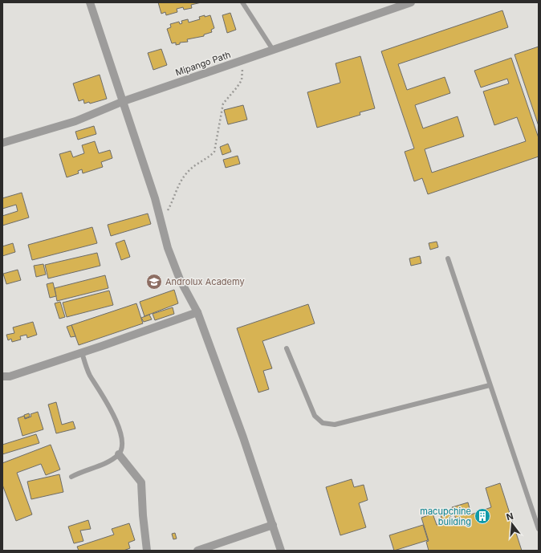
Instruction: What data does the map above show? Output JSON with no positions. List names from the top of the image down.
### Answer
{
  "streets": {
    "street": ["Mipango Path"]
  },
  "places": {
    "school or university": ["Androlux Academy"],
    "building": ["macupchine building"]
  },
  "north": "top"
}
